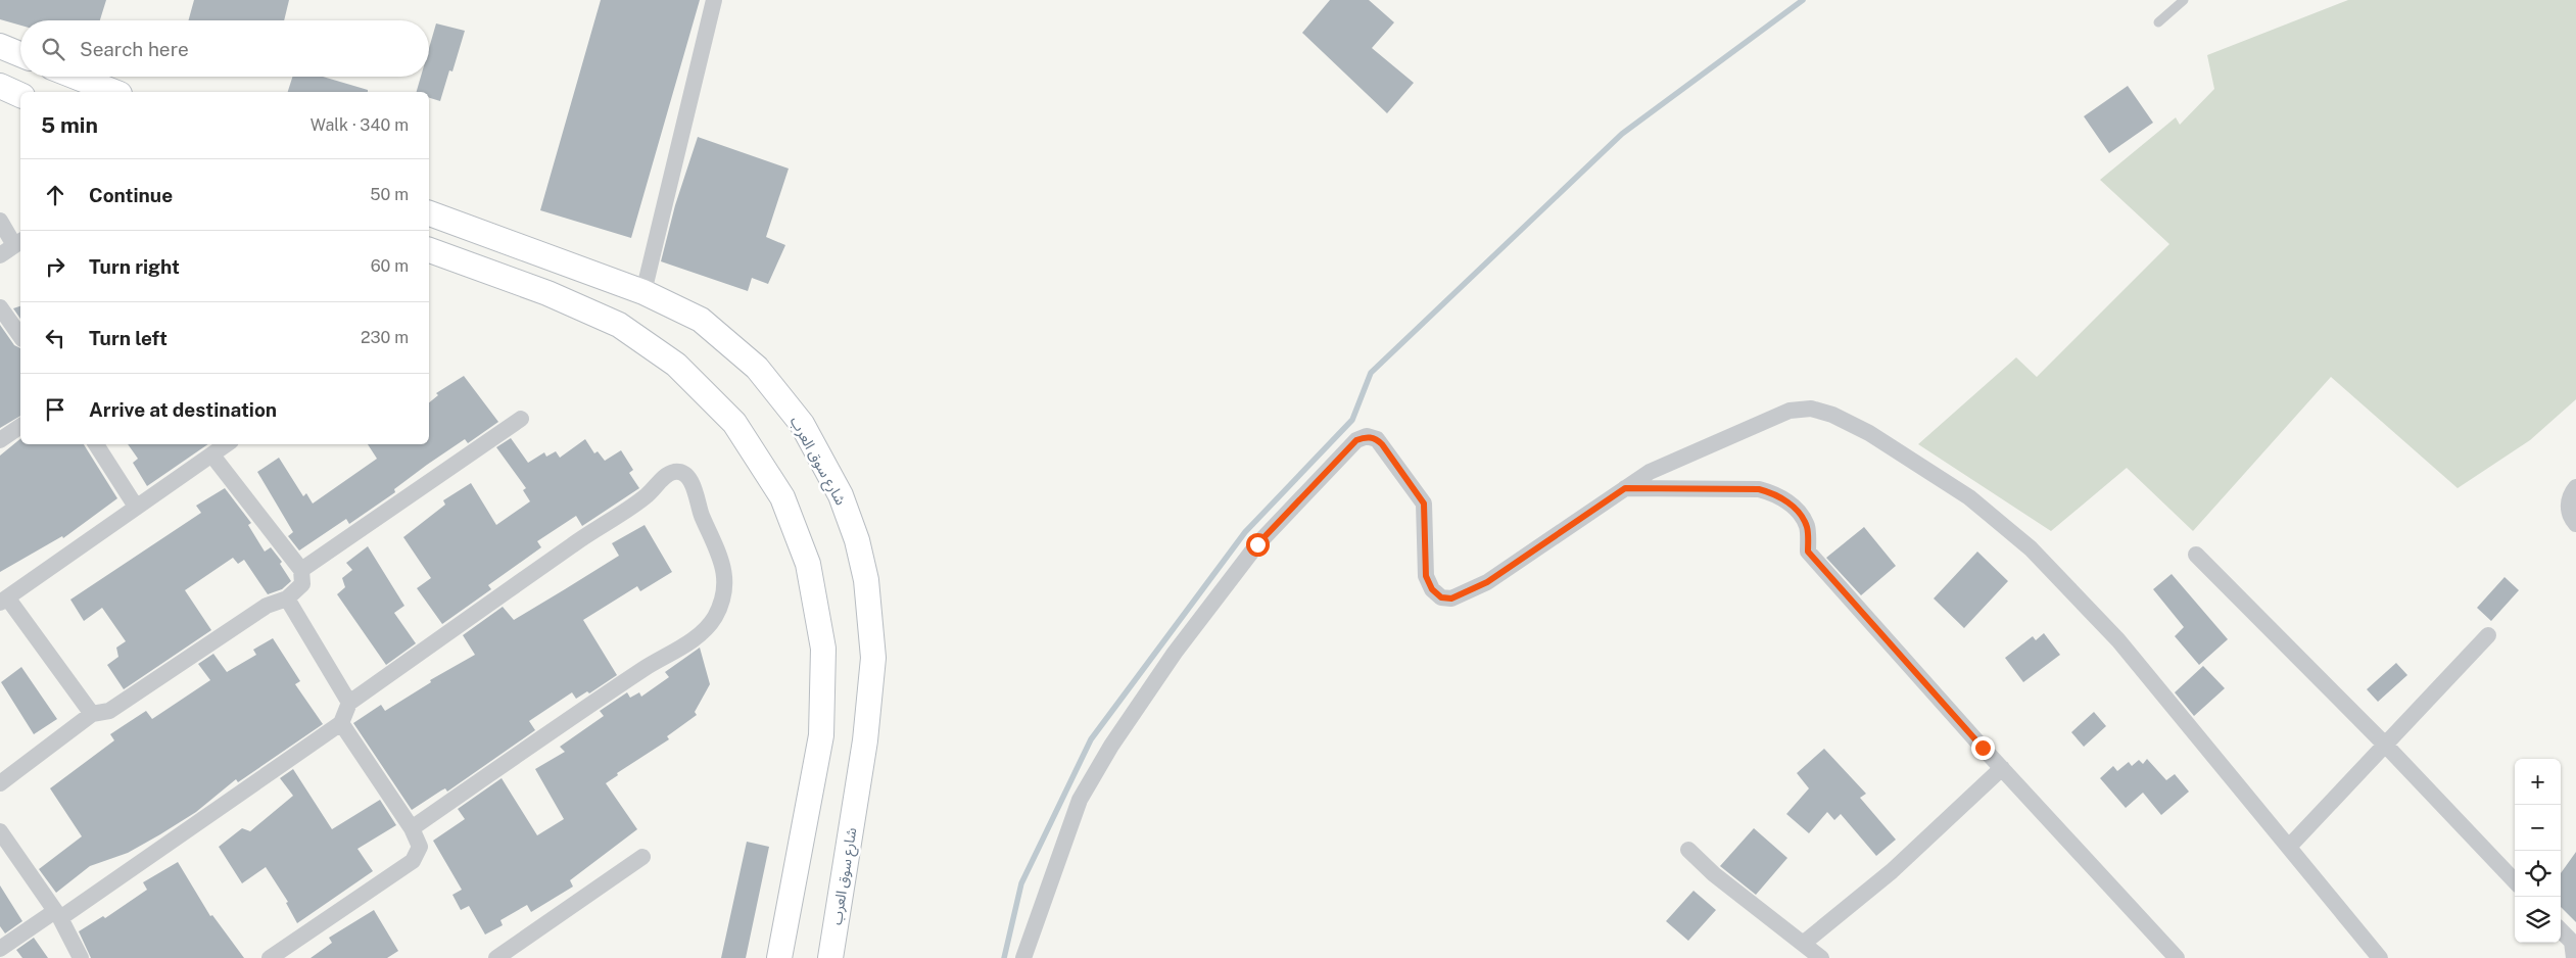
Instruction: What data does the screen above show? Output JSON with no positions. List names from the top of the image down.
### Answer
{
  "streets": {
    "main road": ["شارع سوق العرب"]
  },
  "page": {
    "search": "Search here",
    "heading": ["5 min", "Walk · 340 m"],
    "list": [
      ["Continue", "50 m"],
      ["Turn right", "60 m"],
      ["Turn left", "230 m"],
      "Arrive at destination"
    ],
    "map_buttons": ["+", "−"]
  }
}
